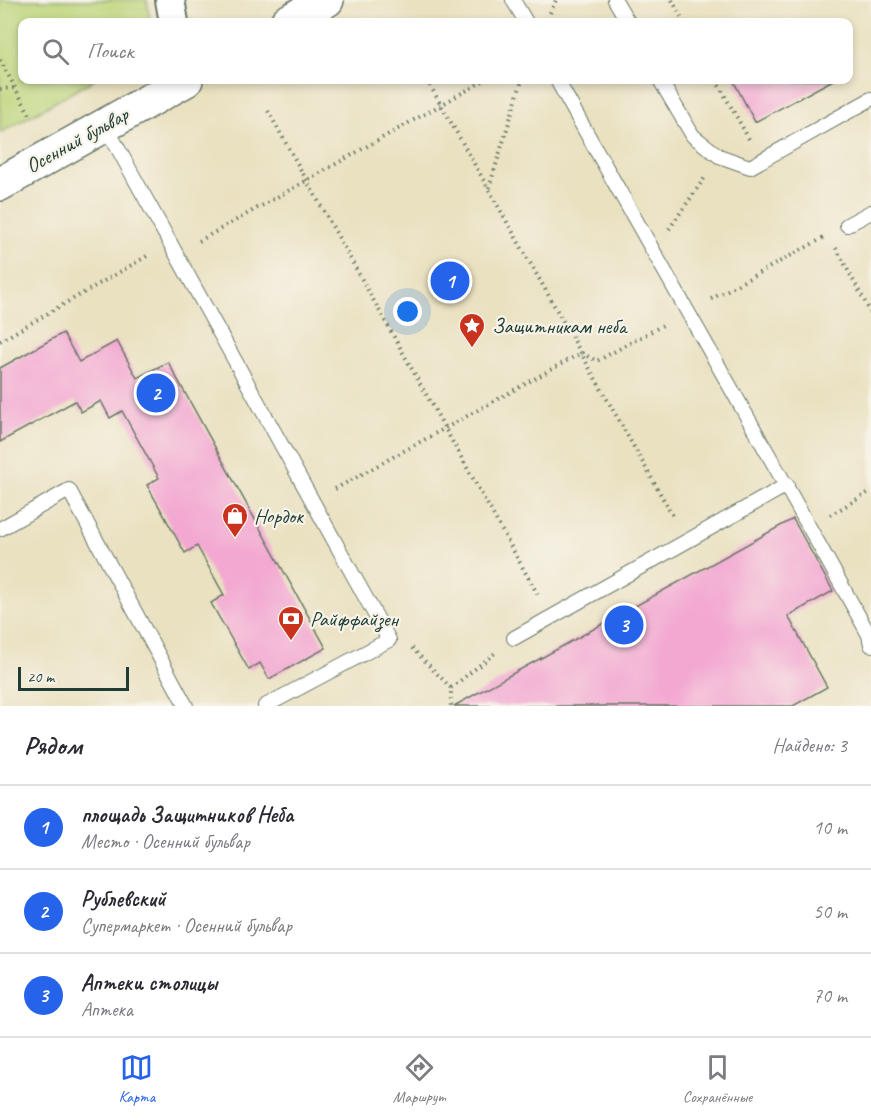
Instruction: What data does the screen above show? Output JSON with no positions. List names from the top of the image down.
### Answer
{
  "streets": {
    "street": ["Осенний бульвар"]
  },
  "places": {
    "place": ["Защитникам неба"],
    "shop": ["Нордок"],
    "bank": ["Райффайзен"]
  },
  "scale_bar": "20 m",
  "page": {
    "search": "Поиск",
    "pins": ["1", "2", "3"],
    "scale": "20 m",
    "heading": ["Рядом", "Найдено: 3"],
    "list": [
      {
        "mark": "1",
        "name": "площадь Защитников Неба",
        "note": "Место · Осенний бульвар",
        "value": "10 m"
      },
      {
        "mark": "2",
        "name": "Рублевский",
        "note": "Супермаркет · Осенний бульвар",
        "value": "50 m"
      },
      {
        "mark": "3",
        "name": "Аптеки столицы",
        "note": "Аптека",
        "value": "70 m"
      }
    ],
    "nav": ["Карта", "Маршрут", "Сохранённые"]
  }
}
